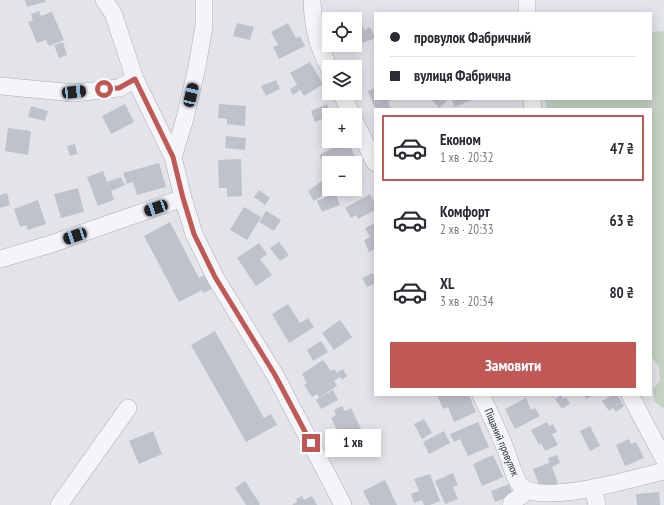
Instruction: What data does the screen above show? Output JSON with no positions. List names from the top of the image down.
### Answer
{
  "streets": {
    "street": ["Піщаний провулок"]
  },
  "page": {
    "map_buttons": ["+", "−"],
    "banner": ["провулок Фабричний", "вулиця Фабрична"],
    "list": [
      {
        "name": "Економ",
        "note": "1 хв · 20:32",
        "value": "47 ₴"
      },
      {
        "name": "Комфорт",
        "note": "2 хв · 20:33",
        "value": "63 ₴"
      },
      {
        "name": "XL",
        "note": "3 хв · 20:34",
        "value": "80 ₴"
      }
    ],
    "buttons": "Замовити",
    "bubble": "1 хв"
  }
}
